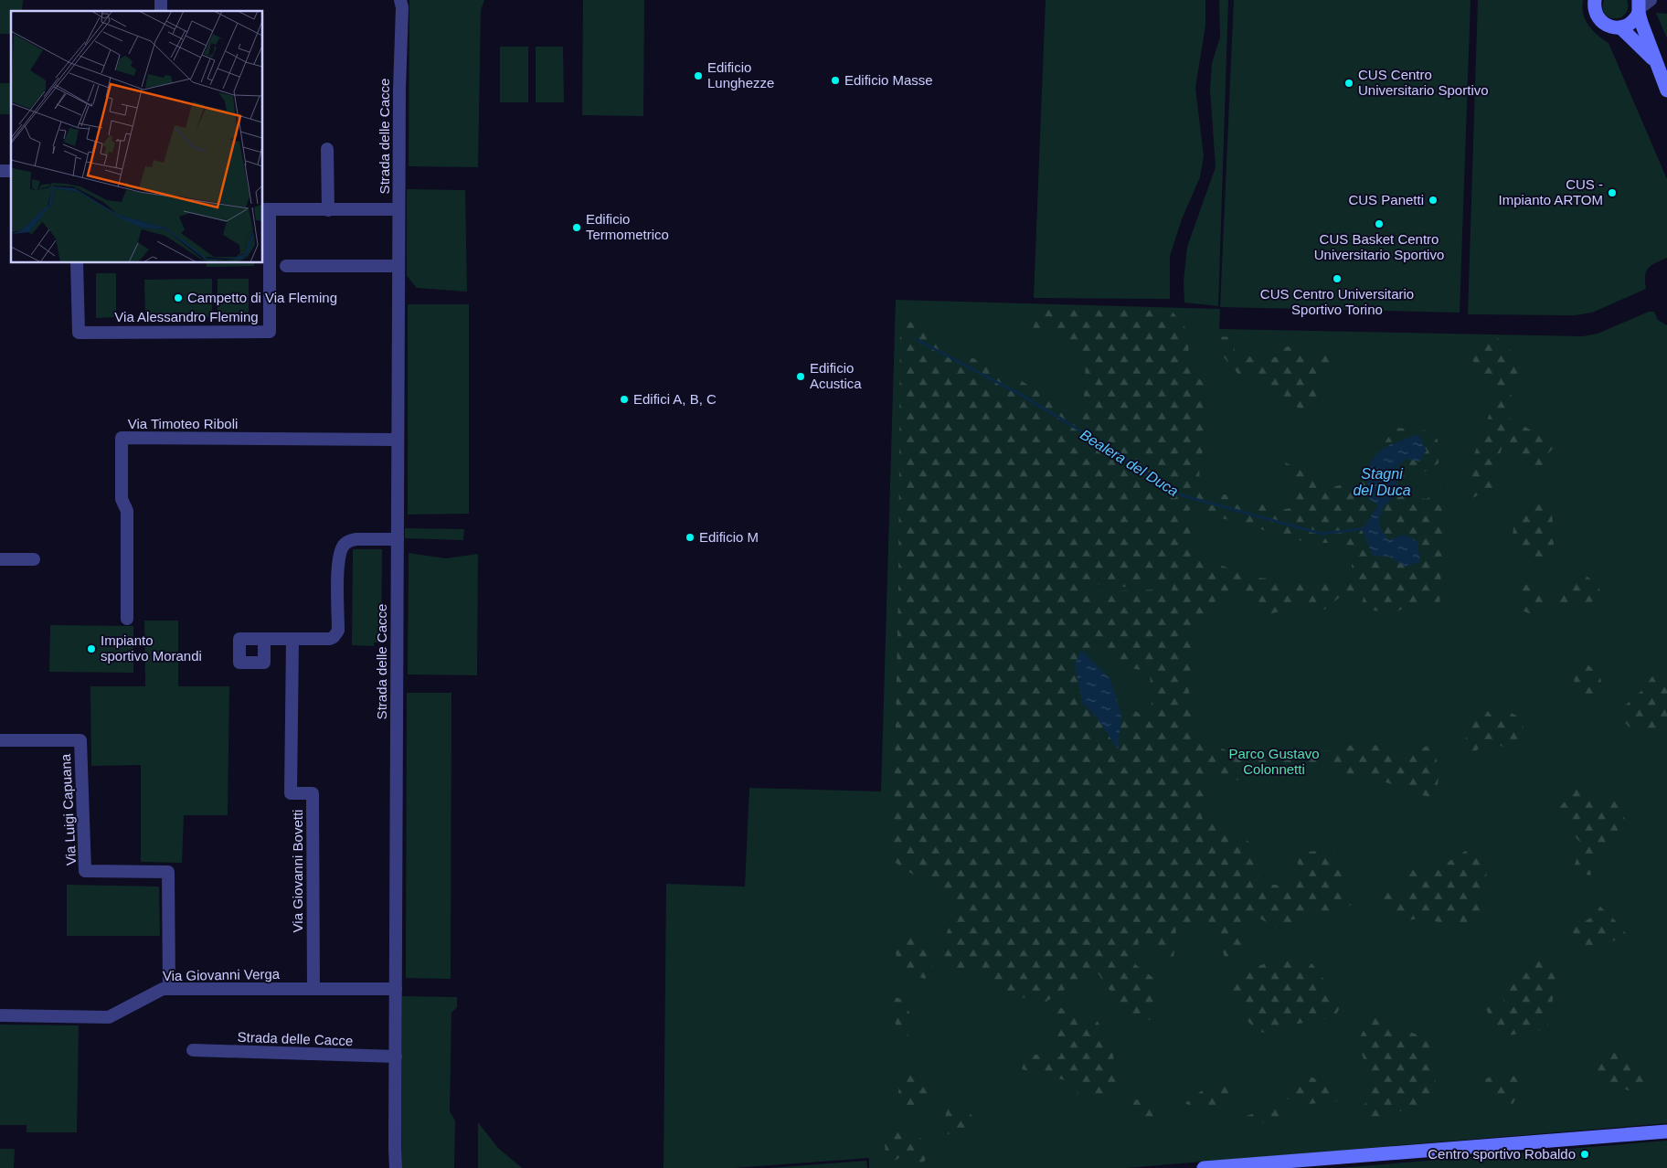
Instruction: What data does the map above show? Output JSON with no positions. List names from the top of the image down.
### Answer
{
  "streets": {
    "street": [
      "Strada delle Cacce",
      "Via Alessandro Fleming",
      "Via Timoteo Riboli",
      "Via Luigi Capuana",
      "Via Giovanni Bovetti",
      "Via Giovanni Verga"
    ]
  },
  "crossings": [
    ["Strada delle Cacce", "Via Alessandro Fleming"],
    ["Strada delle Cacce", "Via Timoteo Riboli"],
    ["Strada delle Cacce", "Via Giovanni Verga"],
    ["Via Luigi Capuana", "Via Giovanni Verga"],
    ["Via Giovanni Bovetti", "Via Giovanni Verga"]
  ],
  "water": ["Bealera del Duca", "Stagni del Duca"],
  "parks": ["Parco Gustavo Colonnetti"],
  "places": [
    "Edificio Lunghezze",
    "Edificio Masse",
    "CUS Centro Universitario Sportivo",
    "CUS - Impianto ARTOM",
    "CUS Panetti",
    "CUS Basket Centro Universitario Sportivo",
    "Edificio Termometrico",
    "CUS Centro Universitario Sportivo Torino",
    "Campetto di Via Fleming",
    "Edificio Acustica",
    "Edifici A, B, C",
    "Edificio M",
    "Impianto sportivo Morandi",
    "Centro sportivo Robaldo"
  ]
}
